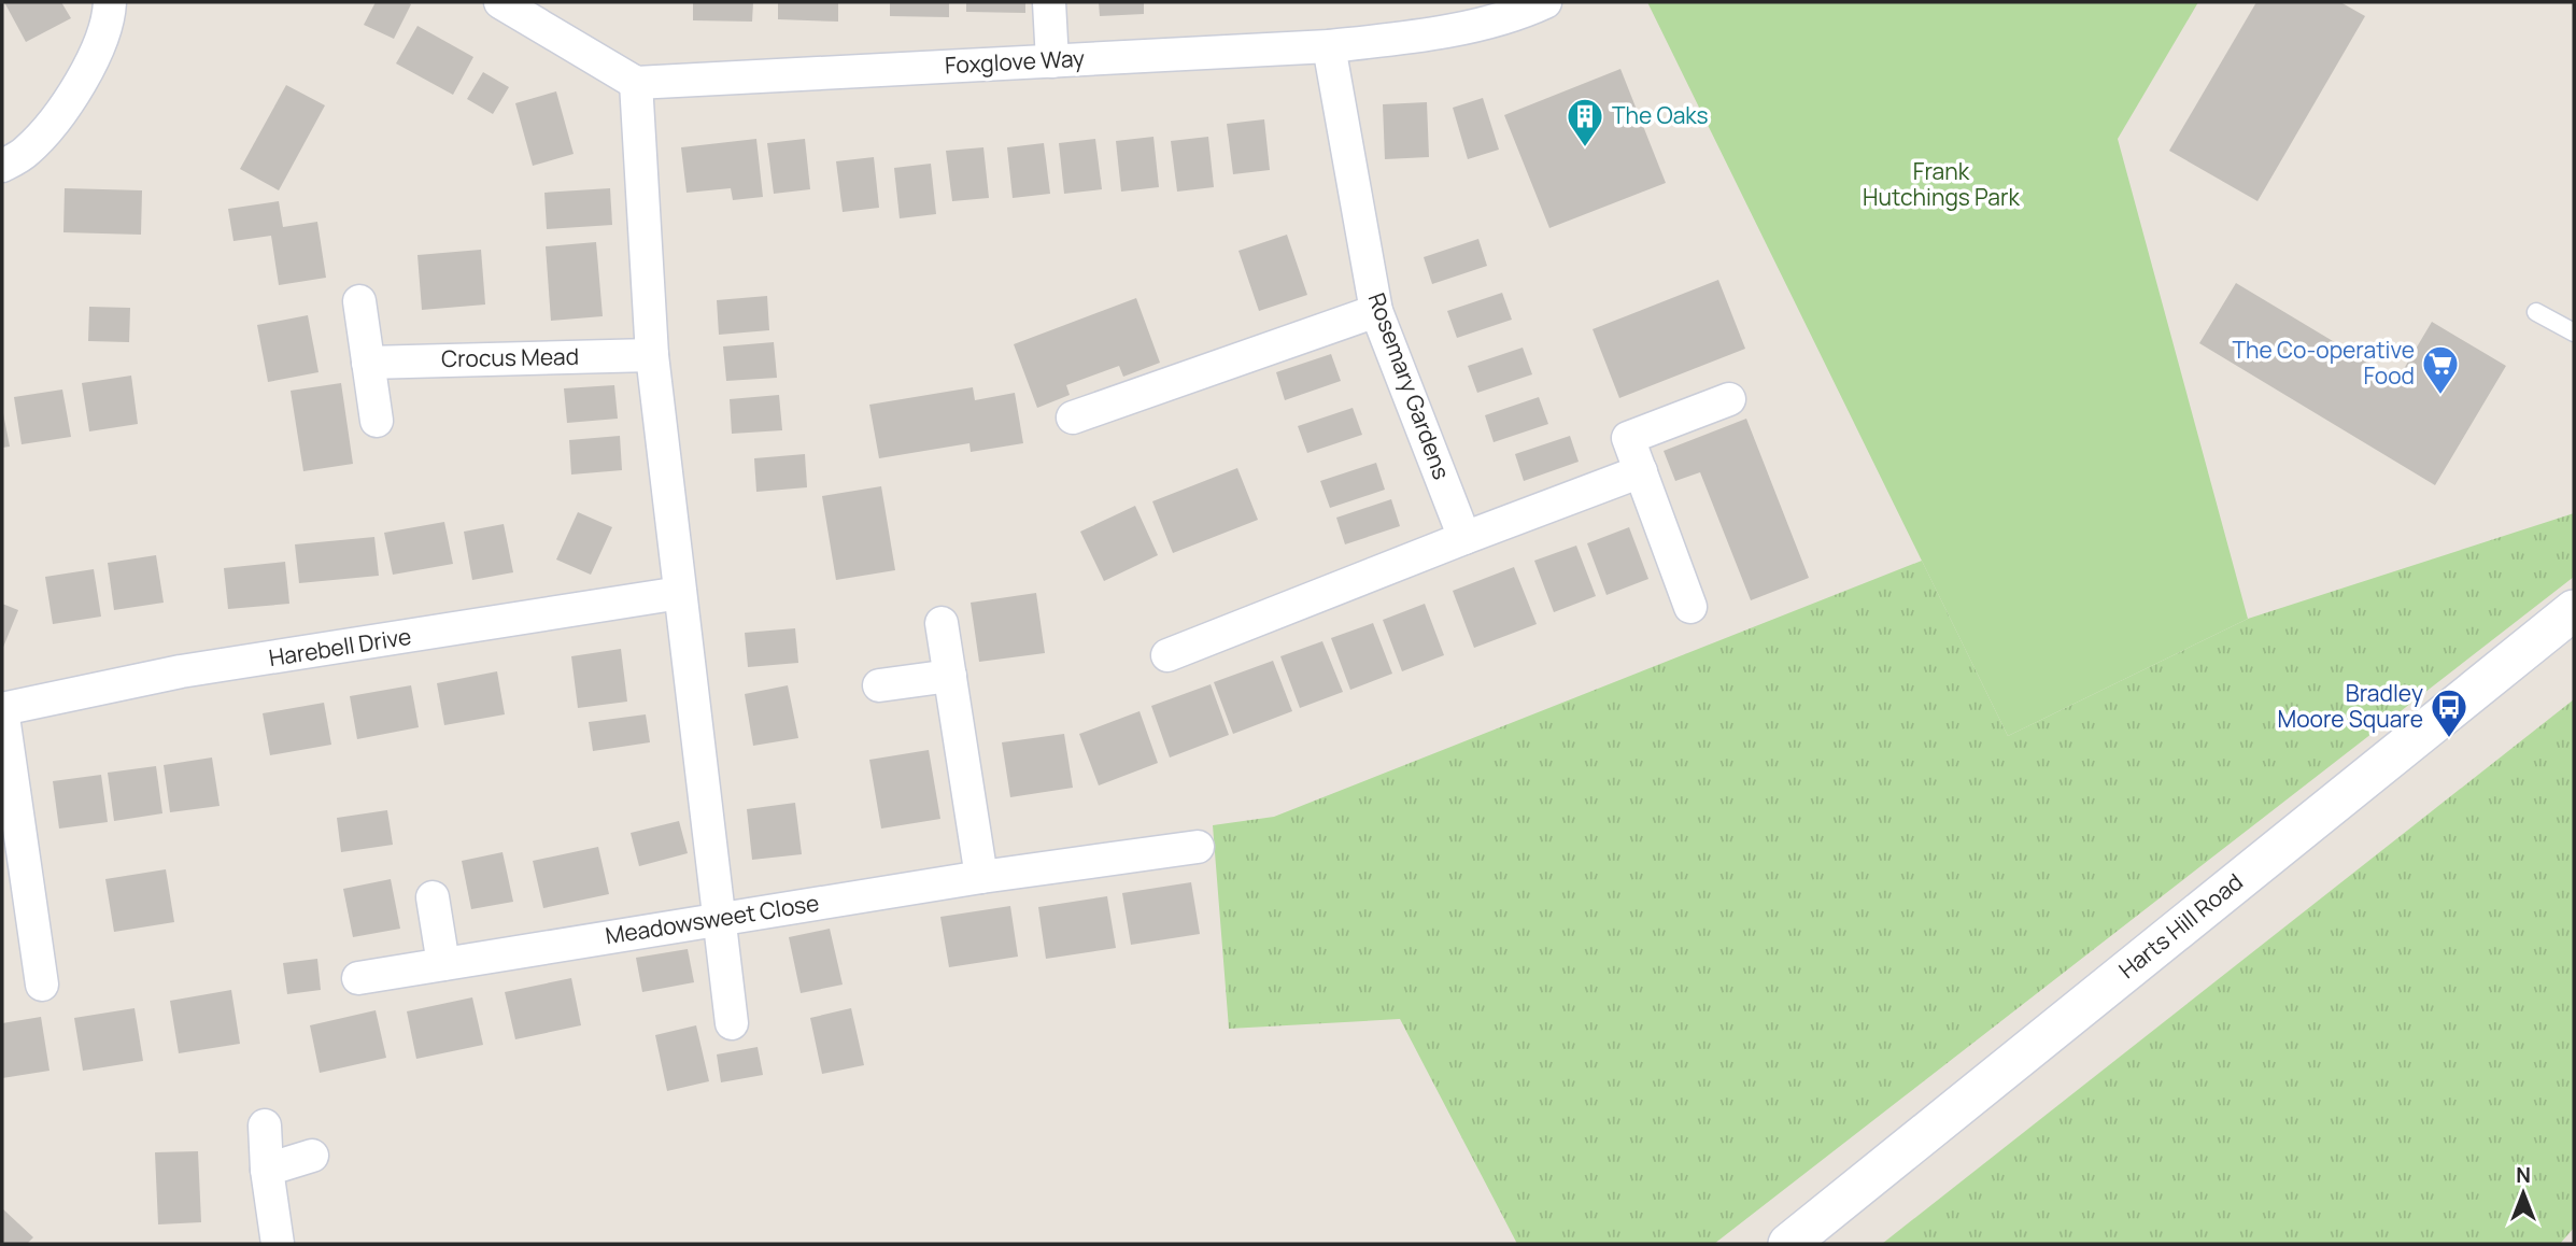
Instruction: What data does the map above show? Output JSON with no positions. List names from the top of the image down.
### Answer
{
  "streets": {
    "street": [
      "Foxglove Way",
      "Crocus Mead",
      "Rosemary Gardens",
      "Harebell Drive",
      "Meadowsweet Close",
      "Harts Hill Road"
    ]
  },
  "crossings": [
    ["Foxglove Way", "Rosemary Gardens"]
  ],
  "parks": ["Frank Hutchings Park"],
  "places": {
    "building": ["The Oaks"],
    "supermarket": ["The Co-operative Food"],
    "bus stop": ["Bradley Moore Square"]
  },
  "north": "top"
}
